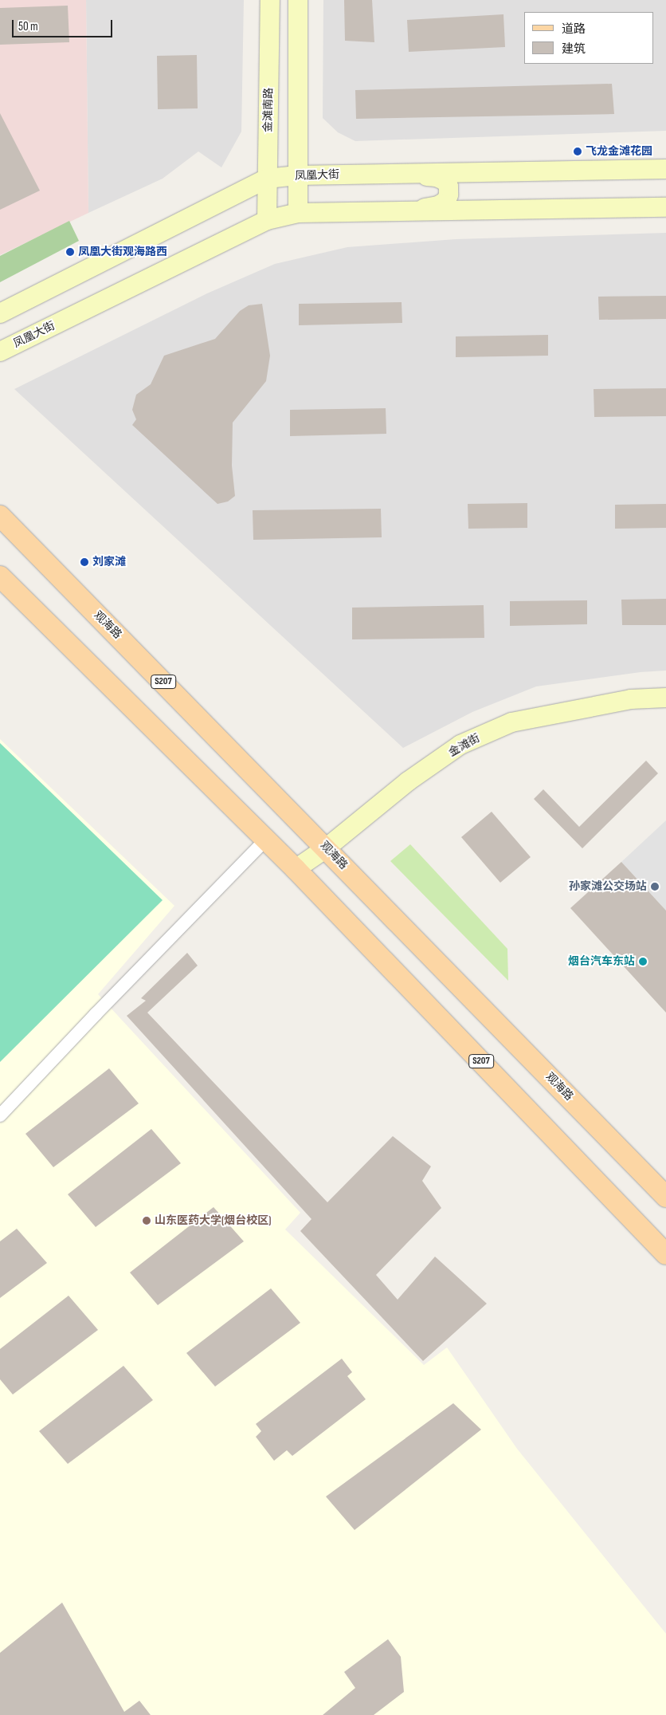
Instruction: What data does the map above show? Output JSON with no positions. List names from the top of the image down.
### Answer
{
  "streets": {
    "main road": [
      "金滩南路",
      "凤凰大街",
      "观海路",
      "S207",
      "金滩街"
    ]
  },
  "crossings": [
    ["金滩南路", "凤凰大街"],
    ["观海路", "金滩街"],
    ["S207", "金滩街"]
  ],
  "places": [
    "飞龙金滩花园",
    "凤凰大街观海路西",
    "刘家滩",
    "孙家滩公交场站",
    "烟台汽车东站",
    "山东医药大学(烟台校区)"
  ],
  "legend": ["道路", "建筑"],
  "scale_bar": "50 m"
}
